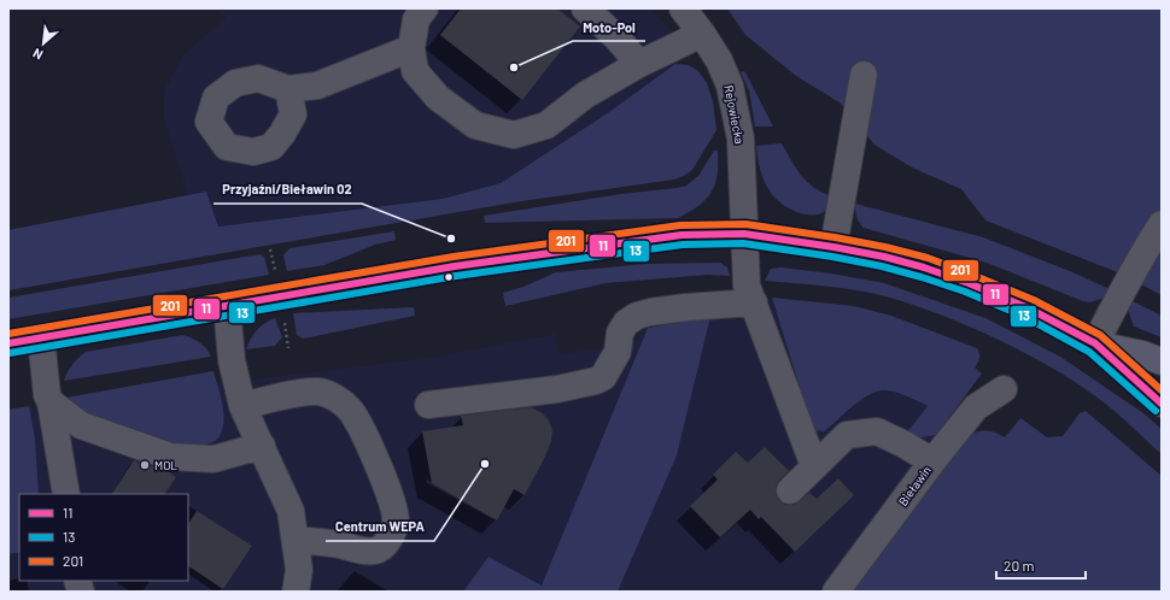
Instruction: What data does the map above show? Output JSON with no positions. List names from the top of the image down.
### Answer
{
  "streets": {
    "street": ["Rejowiecka", "Bieławin"]
  },
  "places": [
    "Moto-Pol",
    "Przyjaźni/Bieławin 02",
    "Centrum WEPA",
    "MOL"
  ],
  "lines": ["transit line 201", "transit line 11", "transit line 13"],
  "legend": ["11", "13", "201"],
  "scale_bar": "20 m",
  "north": "bottom left"
}
